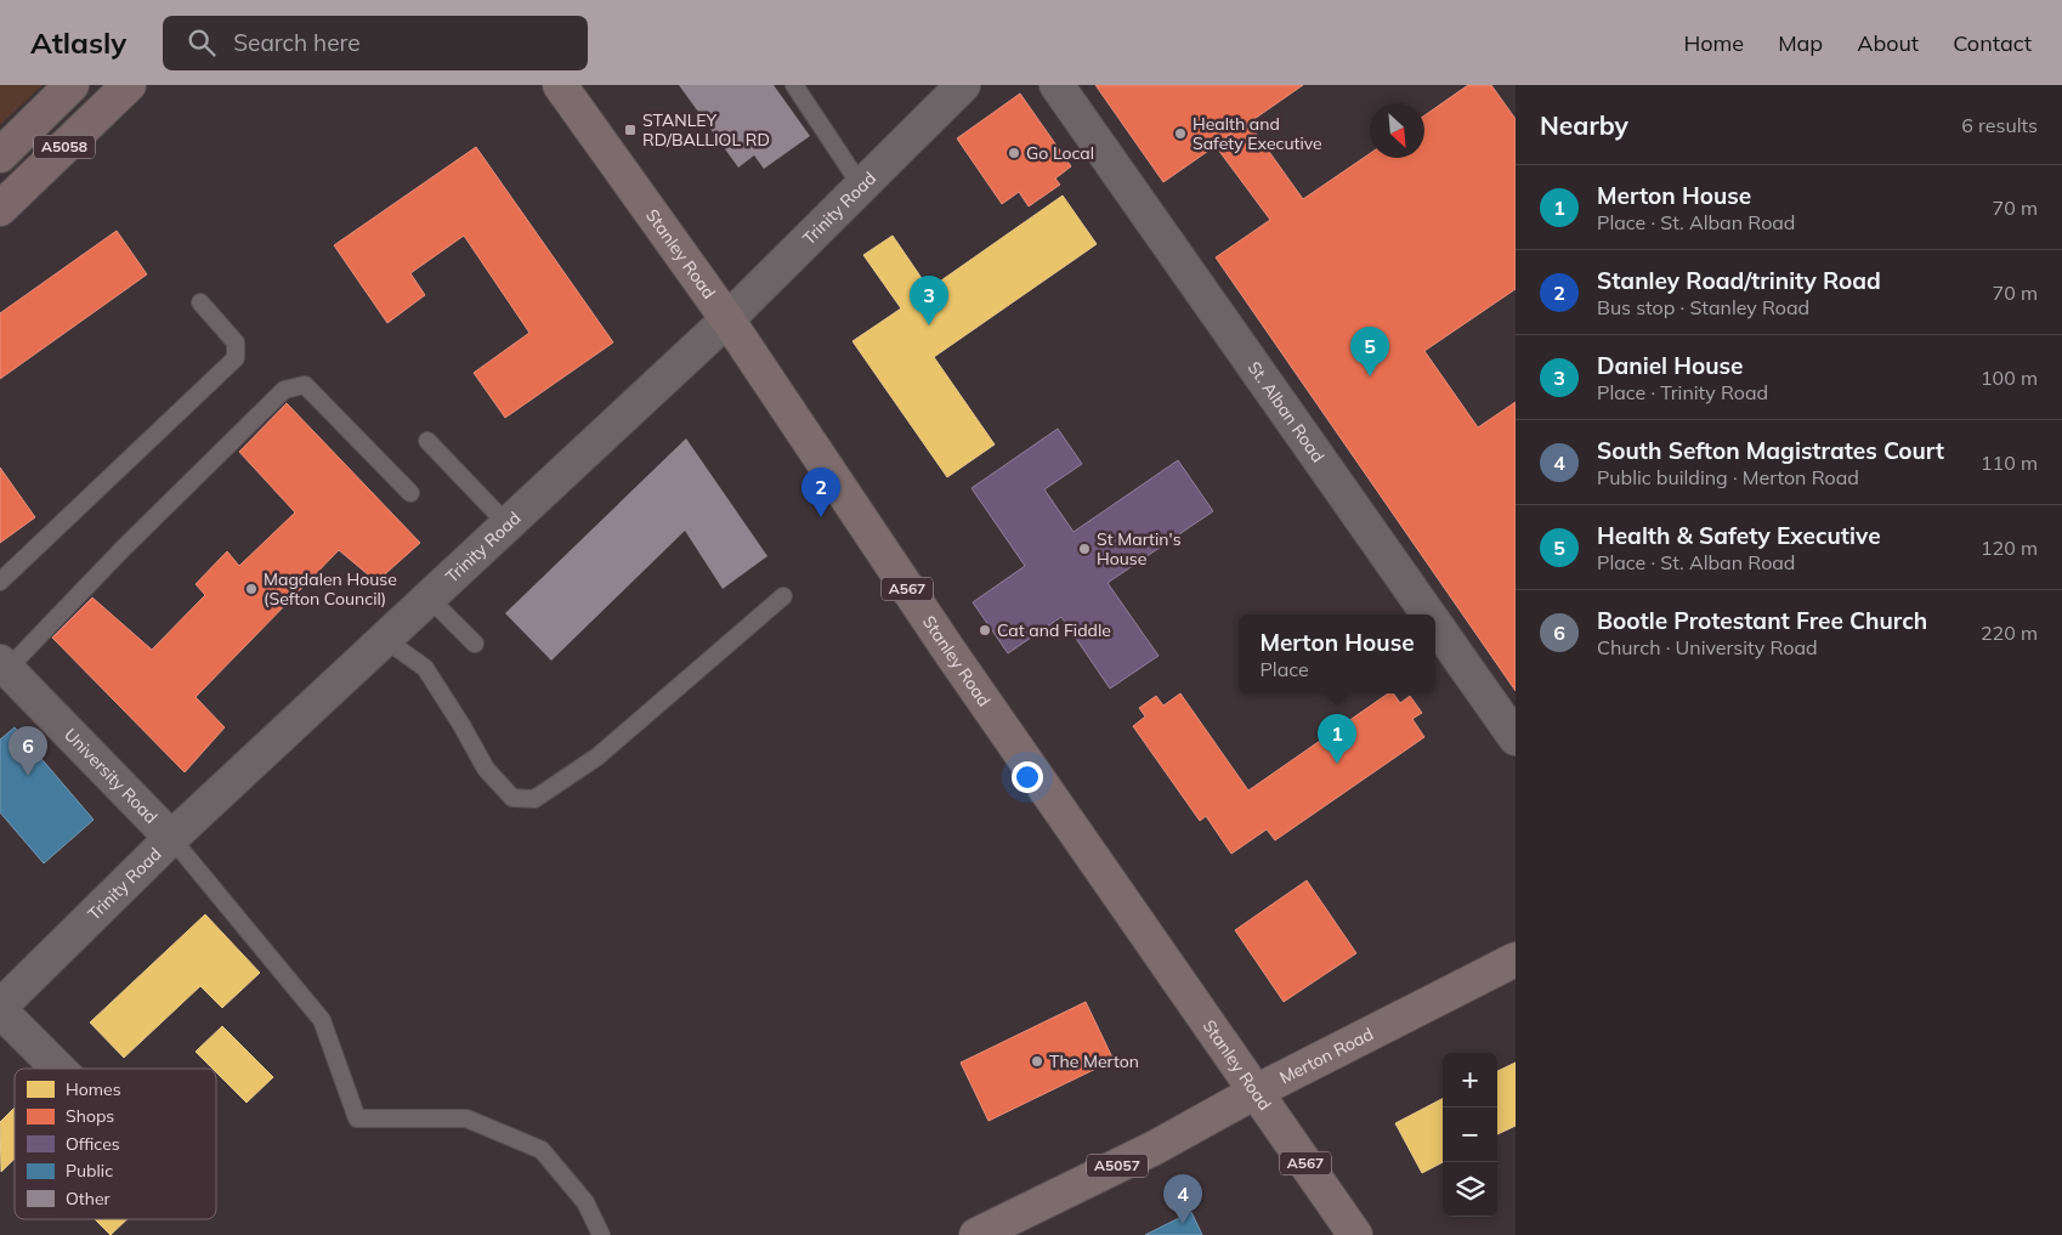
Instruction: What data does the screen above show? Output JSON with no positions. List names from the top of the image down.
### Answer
{
  "streets": {
    "highway": ["A5058"],
    "main road": [
      "Stanley Road",
      "A567",
      "Merton Road",
      "A5057"
    ],
    "street": ["Trinity Road", "St. Alban Road", "University Road"]
  },
  "crossings": [
    ["Trinity Road", "Stanley Road"],
    ["Trinity Road", "University Road"],
    ["Stanley Road", "Merton Road"]
  ],
  "places": {
    "transit": ["STANLEY RD/BALLIOL RD"],
    "other": [
      "Health and Safety Executive",
      "Go Local",
      "St Martin's House",
      "Magdalen House (Sefton Council)",
      "Cat and Fiddle",
      "The Merton"
    ]
  },
  "legend": [
    "Homes",
    "Shops",
    "Offices",
    "Public",
    "Other"
  ],
  "north": "bottom right",
  "page": {
    "header": "Atlasly",
    "search": "Search here",
    "nav": [
      "Home",
      "Map",
      "About",
      "Contact"
    ],
    "heading": ["Nearby", "6 results"],
    "list": [
      {
        "mark": "1",
        "name": "Merton House",
        "note": "Place · St. Alban Road",
        "value": "70 m"
      },
      {
        "mark": "2",
        "name": "Stanley Road/trinity Road",
        "note": "Bus stop · Stanley Road",
        "value": "70 m"
      },
      {
        "mark": "3",
        "name": "Daniel House",
        "note": "Place · Trinity Road",
        "value": "100 m"
      },
      {
        "mark": "4",
        "name": "South Sefton Magistrates Court",
        "note": "Public building · Merton Road",
        "value": "110 m"
      },
      {
        "mark": "5",
        "name": "Health & Safety Executive",
        "note": "Place · St. Alban Road",
        "value": "120 m"
      },
      {
        "mark": "6",
        "name": "Bootle Protestant Free Church",
        "note": "Church · University Road",
        "value": "220 m"
      }
    ],
    "pins": [
      "3",
      "5",
      "2",
      "1",
      "6",
      "4"
    ],
    "popup": ["Merton House", "Place"],
    "map_buttons": ["+", "−"]
  }
}
